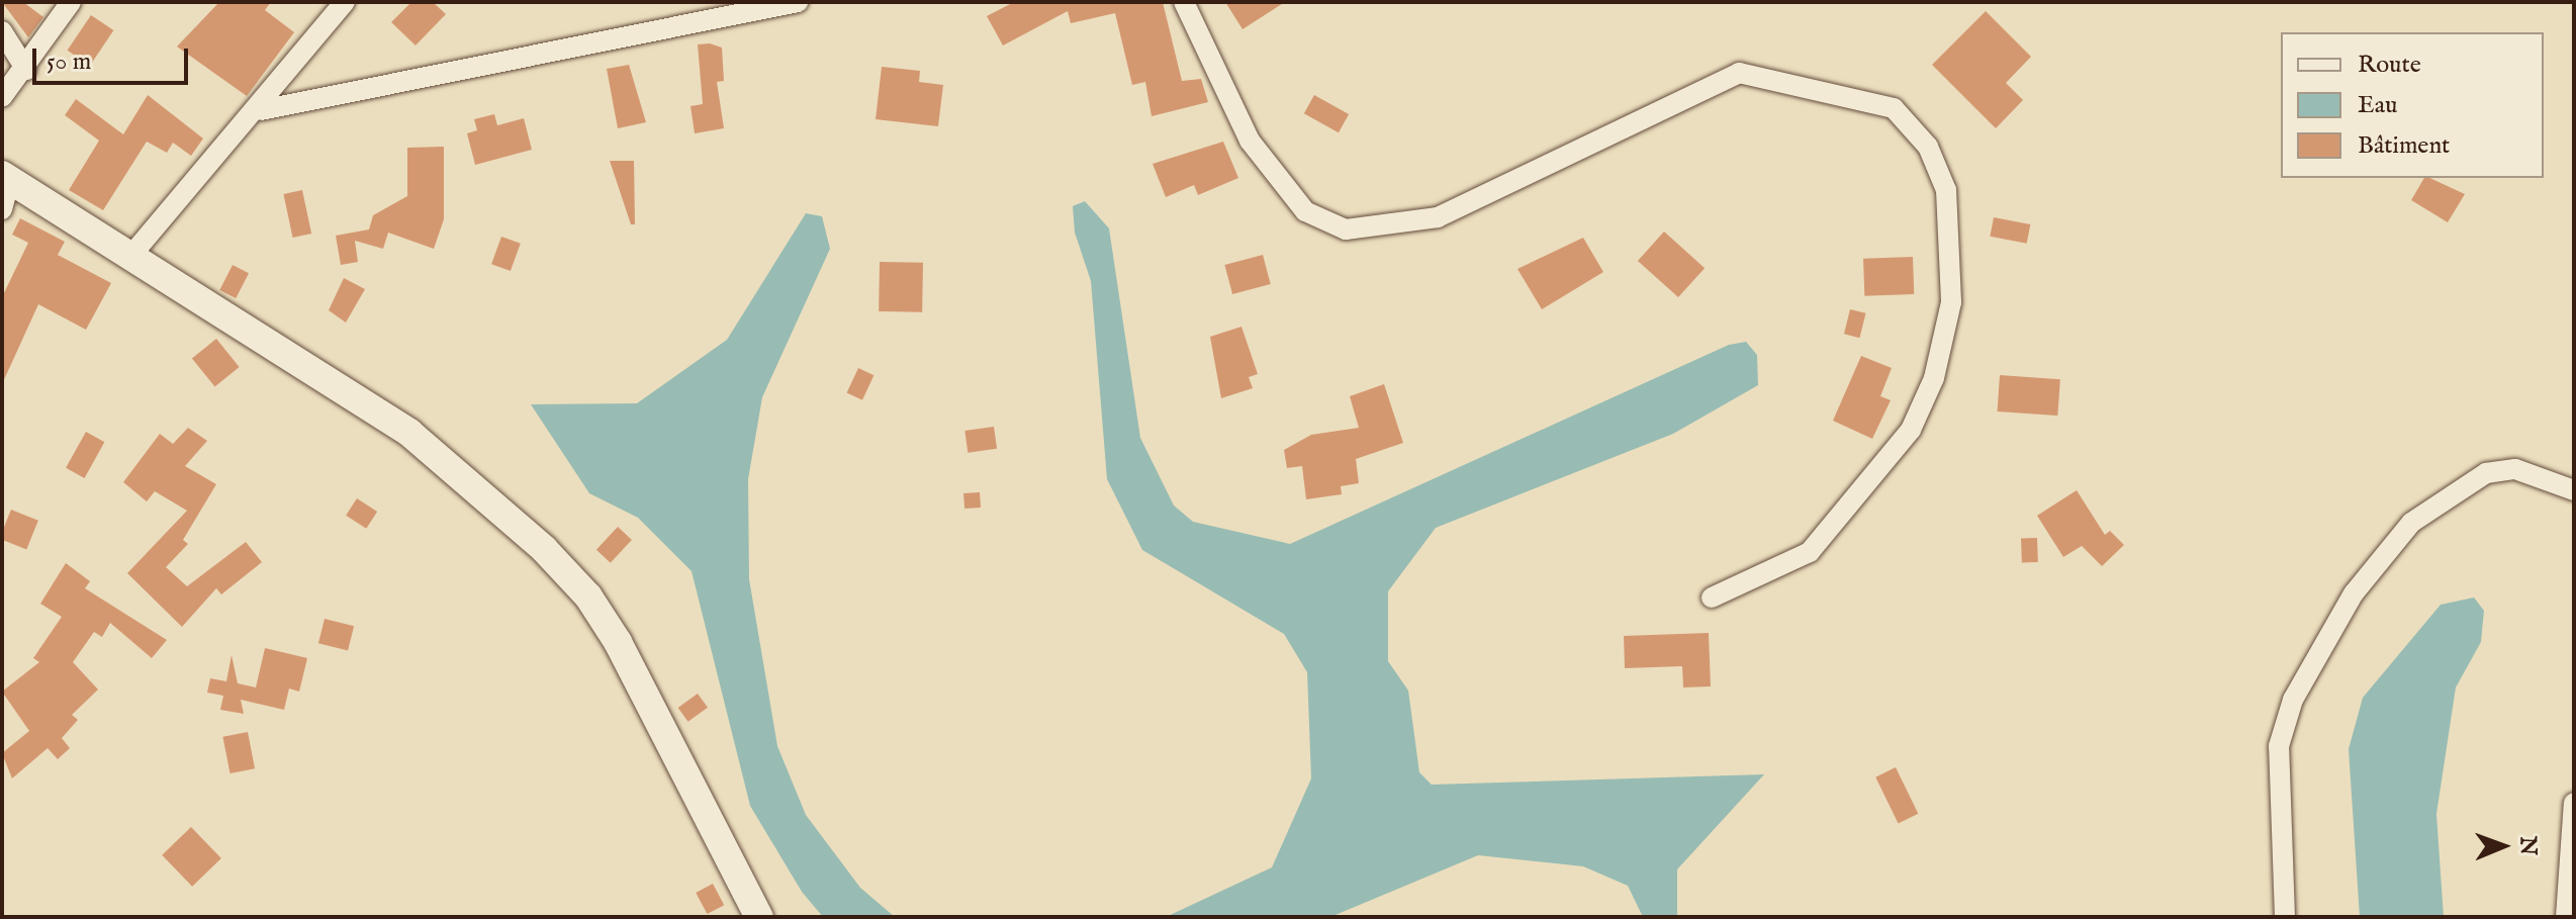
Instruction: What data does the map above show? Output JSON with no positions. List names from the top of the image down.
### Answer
{
  "legend": ["Route", "Eau", "Bâtiment"],
  "scale_bar": "50 m",
  "north": "right"
}
